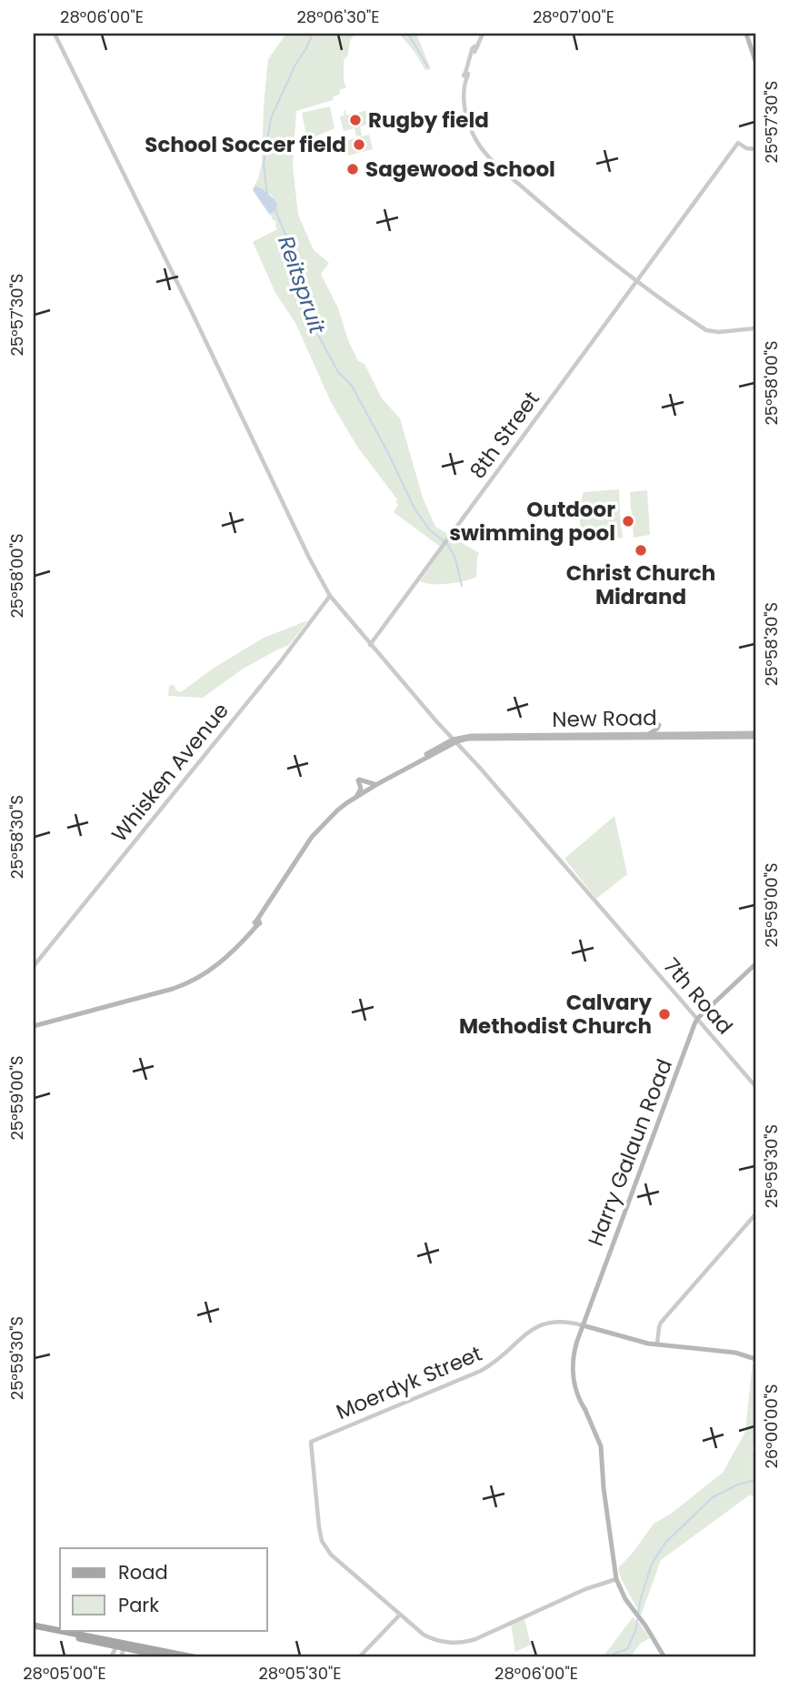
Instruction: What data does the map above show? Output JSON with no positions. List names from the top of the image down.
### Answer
{
  "streets": {
    "main road": ["New Road", "Harry Galaun Road"],
    "street": [
      "8th Street",
      "Whisken Avenue",
      "7th Road",
      "Moerdyk Street"
    ]
  },
  "crossings": [
    ["8th Street", "7th Road"],
    ["New Road", "7th Road"],
    ["Whisken Avenue", "7th Road"],
    ["7th Road", "Harry Galaun Road"],
    ["Harry Galaun Road", "Moerdyk Street"]
  ],
  "water": ["Reitspruit"],
  "places": [
    "Rugby field",
    "School Soccer field",
    "Sagewood School",
    "Outdoor swimming pool",
    "Christ Church Midrand",
    "Calvary Methodist Church"
  ],
  "legend": ["Road", "Park"],
  "coordinates": [
    "28°06'00\"E",
    "28°06'30\"E",
    "28°07'00\"E",
    "25°57'30\"S",
    "25°58'00\"S",
    "25°58'30\"S",
    "25°59'00\"S",
    "25°59'30\"S",
    "26°00'00\"S",
    "28°05'00\"E",
    "28°05'30\"E"
  ]
}
